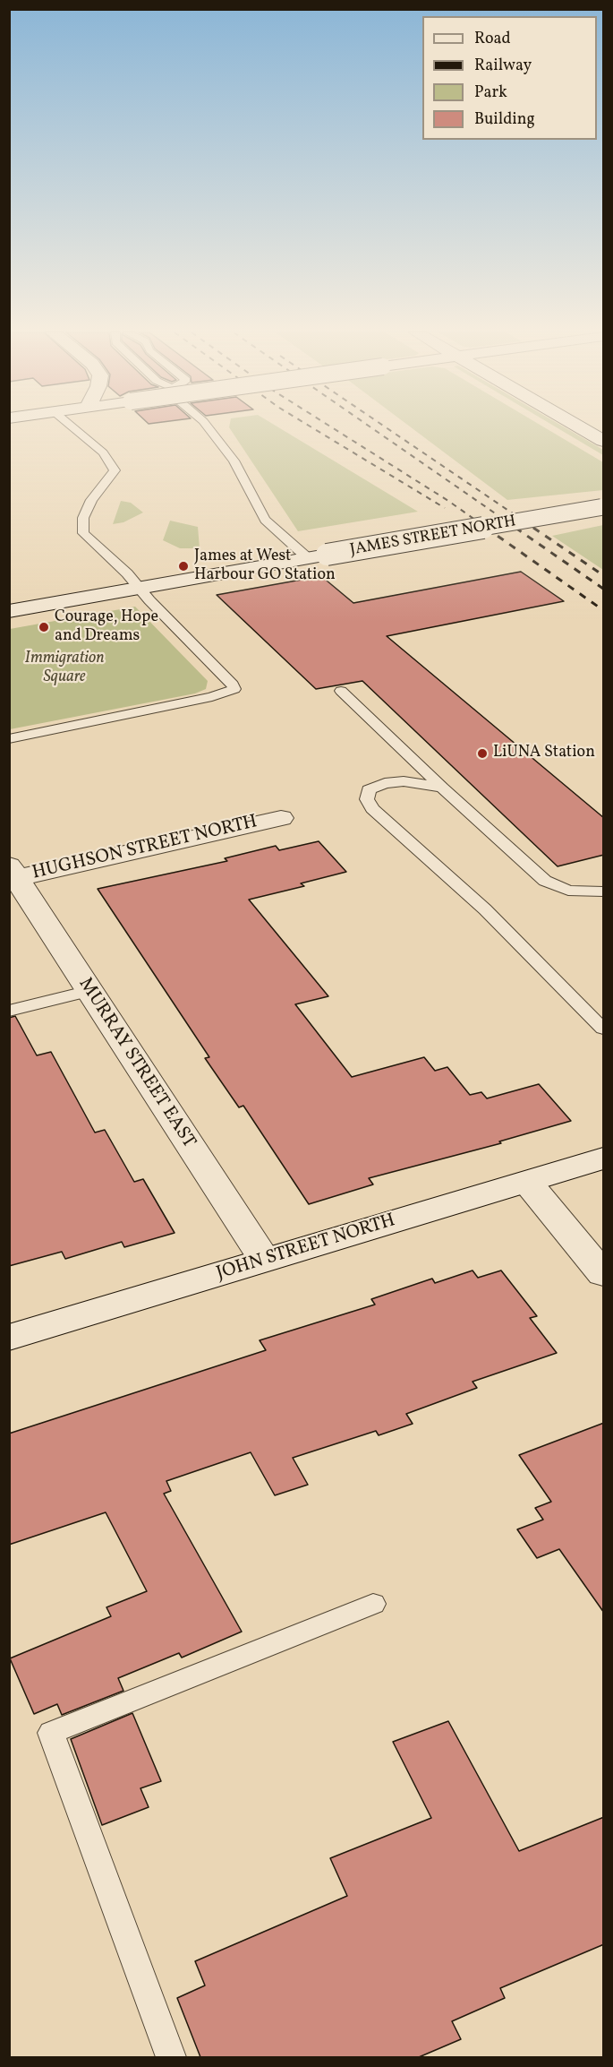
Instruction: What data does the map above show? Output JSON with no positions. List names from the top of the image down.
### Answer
{
  "streets": {
    "street": [
      "JAMES STREET NORTH",
      "HUGHSON STREET NORTH",
      "MURRAY STREET EAST",
      "JOHN STREET NORTH"
    ]
  },
  "crossings": [
    ["HUGHSON STREET NORTH", "MURRAY STREET EAST"],
    ["MURRAY STREET EAST", "JOHN STREET NORTH"]
  ],
  "parks": ["Immigration Square"],
  "places": ["James at West Harbour GO Station", "Courage, Hope and Dreams", "LiUNA Station"],
  "legend": [
    "Road",
    "Railway",
    "Park",
    "Building"
  ]
}
